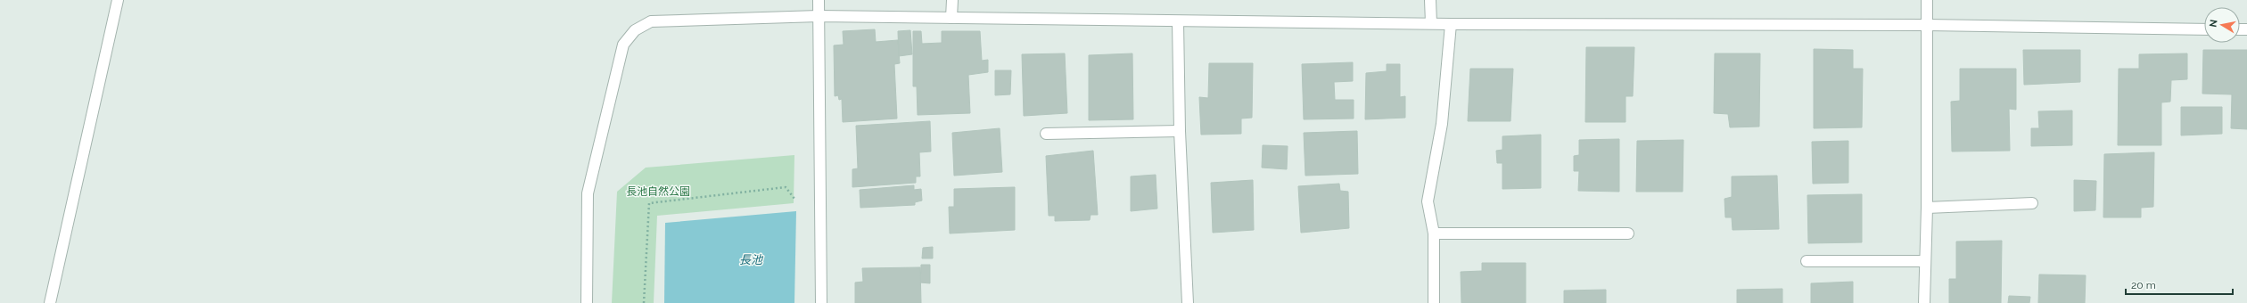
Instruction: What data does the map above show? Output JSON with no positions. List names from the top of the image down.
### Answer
{
  "water": ["長池"],
  "parks": ["長池自然公園"],
  "scale_bar": "20 m",
  "north": "left"
}
